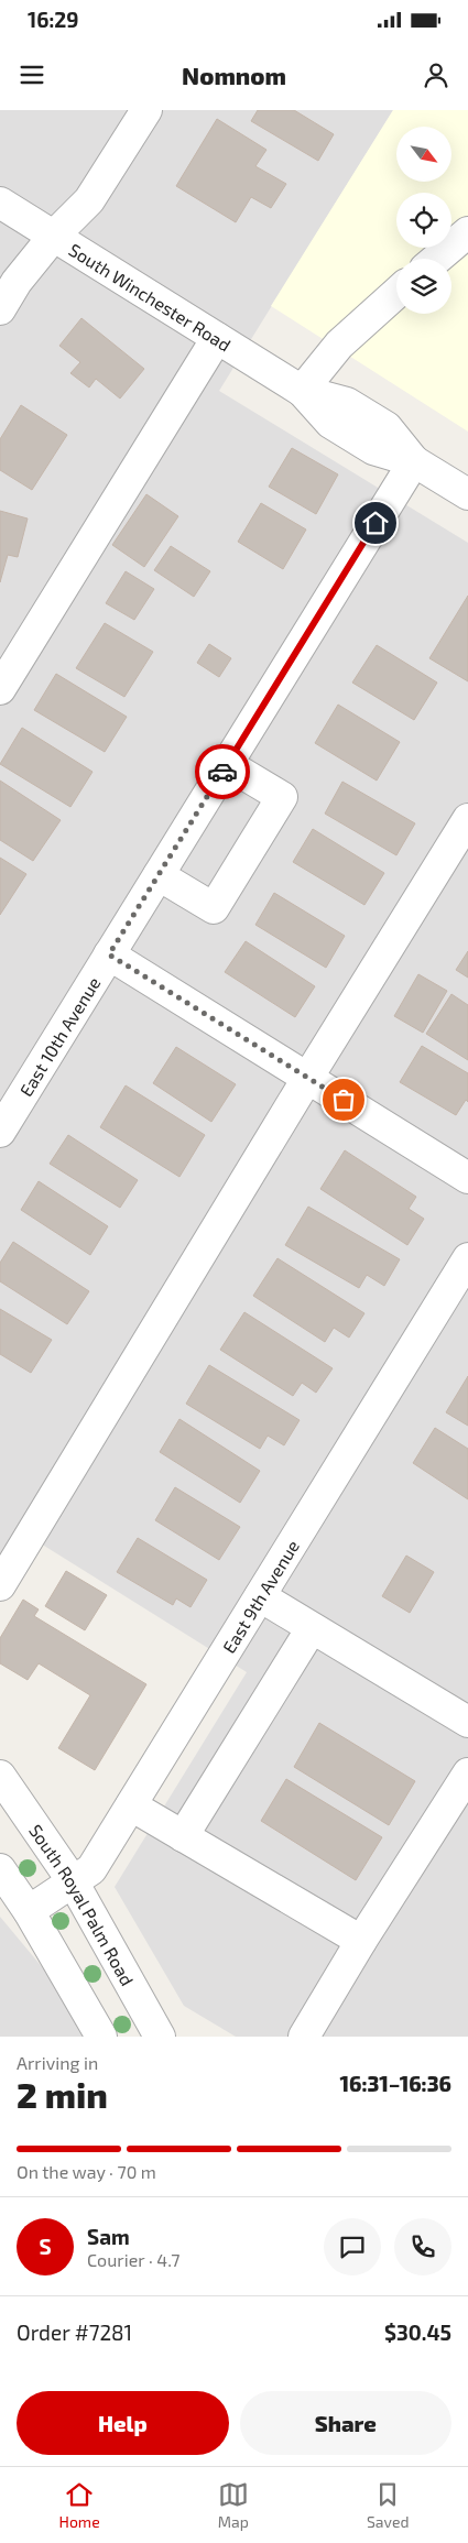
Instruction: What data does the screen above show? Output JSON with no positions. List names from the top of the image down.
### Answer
{
  "streets": {
    "street": [
      "South Winchester Road",
      "East 10th Avenue",
      "East 9th Avenue",
      "South Royal Palm Road"
    ]
  },
  "crossings": [
    ["South Winchester Road", "East 10th Avenue"],
    ["East 9th Avenue", "South Royal Palm Road"]
  ],
  "north": "bottom right",
  "page": {
    "status": "16:29",
    "header": "Nomnom",
    "heading": ["2 min", "Arriving in", "16:31–16:36"],
    "panel": [
      "Sam",
      "Courier · 4.7",
      "Order #7281",
      "$30.45"
    ],
    "bar": "On the way · 70 m",
    "round": "S",
    "buttons": ["Help", "Share"],
    "tabs": ["Home", "Map", "Saved"]
  }
}
